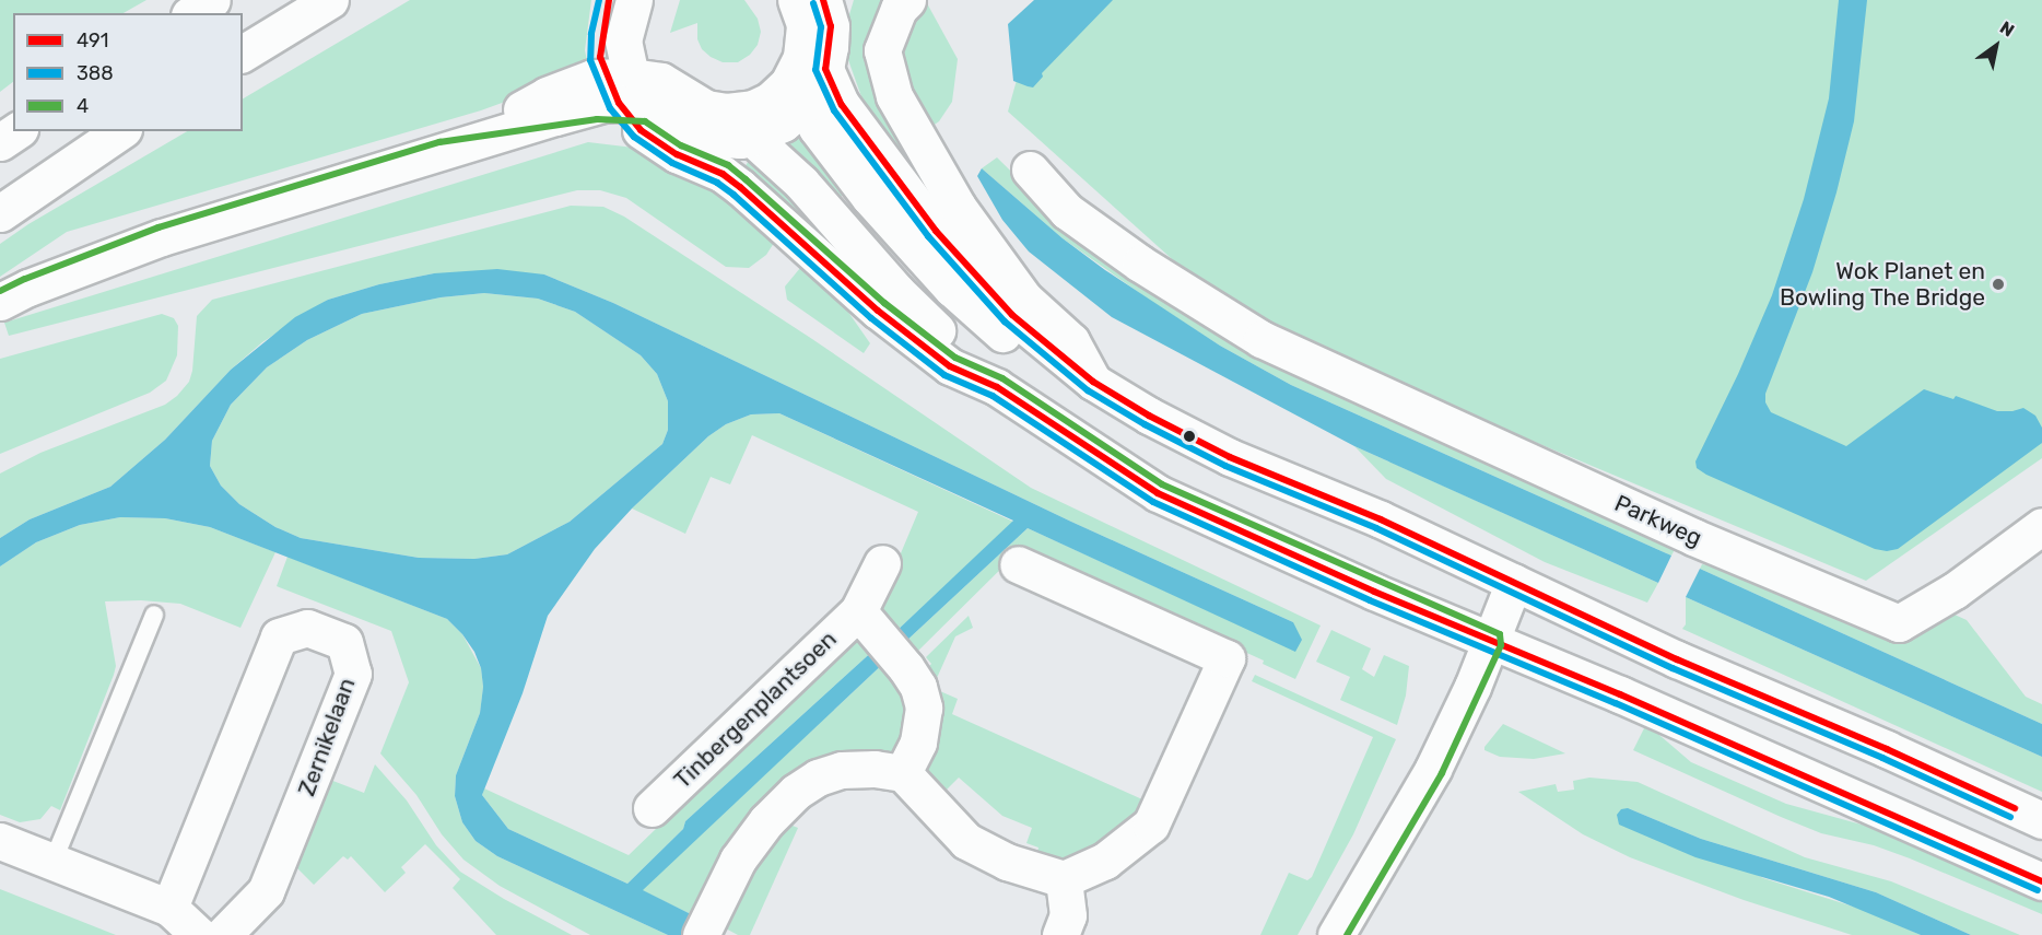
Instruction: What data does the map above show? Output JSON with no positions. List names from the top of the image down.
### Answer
{
  "streets": {
    "street": ["Parkweg", "Tinbergenplantsoen", "Zernikelaan"]
  },
  "places": ["Wok Planet en Bowling The Bridge"],
  "lines": ["transit line 491", "transit line 388", "transit line 4"],
  "legend": ["491", "388", "4"],
  "north": "top right"
}
